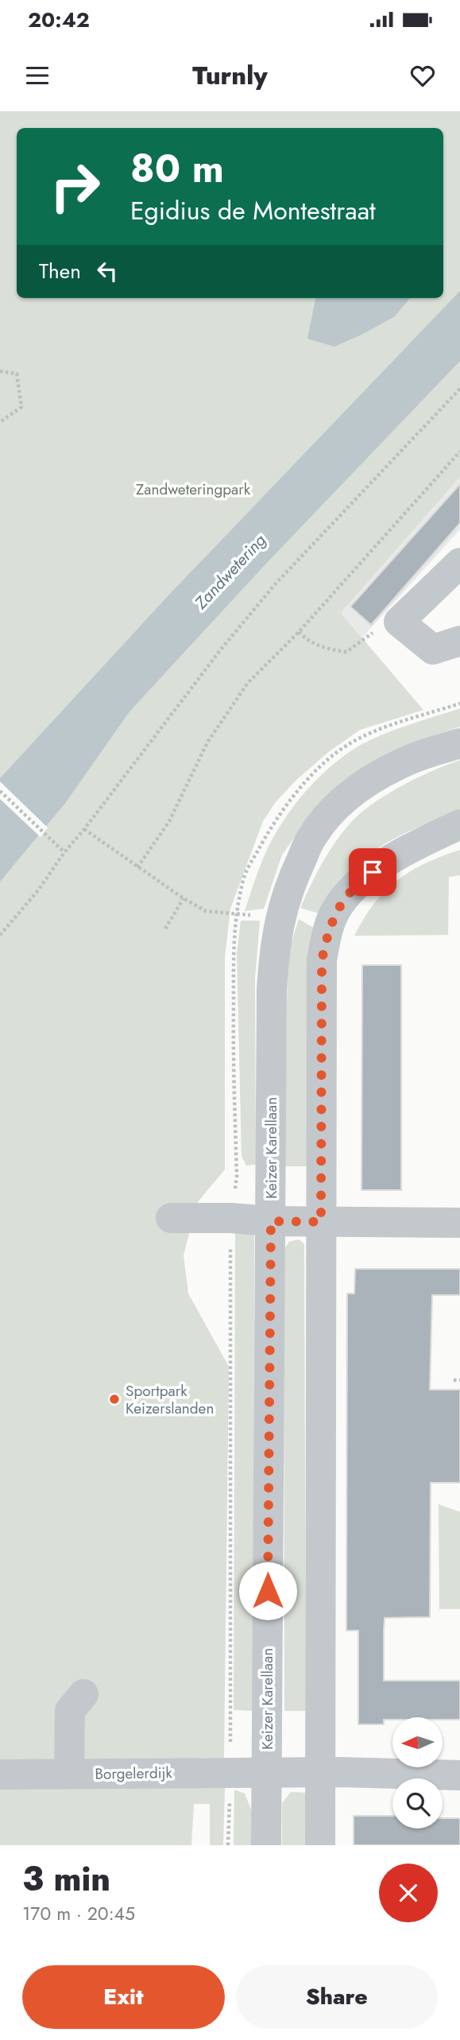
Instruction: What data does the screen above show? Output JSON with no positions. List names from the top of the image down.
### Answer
{
  "streets": {
    "street": ["Keizer Karellaan", "Borgelerdijk"]
  },
  "crossings": [
    ["Keizer Karellaan", "Borgelerdijk"]
  ],
  "water": ["Zandwetering"],
  "parks": ["Zandweteringpark"],
  "places": ["Sportpark Keizerslanden"],
  "north": "left",
  "page": {
    "status": "20:42",
    "header": "Turnly",
    "turn": ["80 m", "Egidius de Montestraat"],
    "then": "Then",
    "heading": ["3 min", "170 m · 20:45"],
    "buttons": ["Exit", "Share"]
  }
}
